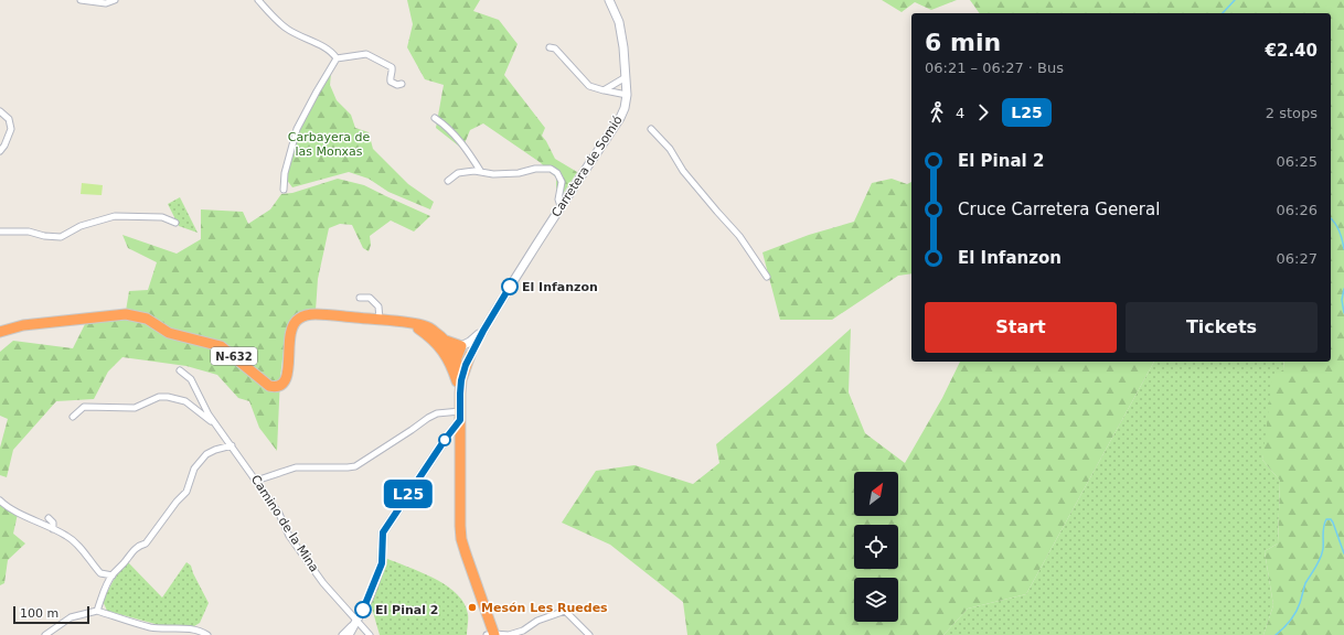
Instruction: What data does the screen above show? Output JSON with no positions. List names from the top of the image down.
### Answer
{
  "streets": {
    "highway": ["N-632"],
    "street": ["Carretera de Somió", "Camino de la Mina"]
  },
  "parks": ["Carbayera de las Monxas"],
  "places": ["El Infanzon", "Mesón Les Ruedes", "El Pinal 2"],
  "lines": ["bus line L25"],
  "scale_bar": "100 m",
  "north": "top right",
  "page": {
    "on_map": "L25",
    "heading": ["6 min", "06:21 – 06:27 · Bus", "€2.40"],
    "legs": ["4", "L25", "2 stops"],
    "list": [
      {
        "name": "El Pinal 2",
        "value": "06:25"
      },
      {
        "name": "Cruce Carretera General",
        "value": "06:26"
      },
      {
        "name": "El Infanzon",
        "value": "06:27"
      }
    ],
    "buttons": ["Start", "Tickets"],
    "scale": "100 m"
  }
}
